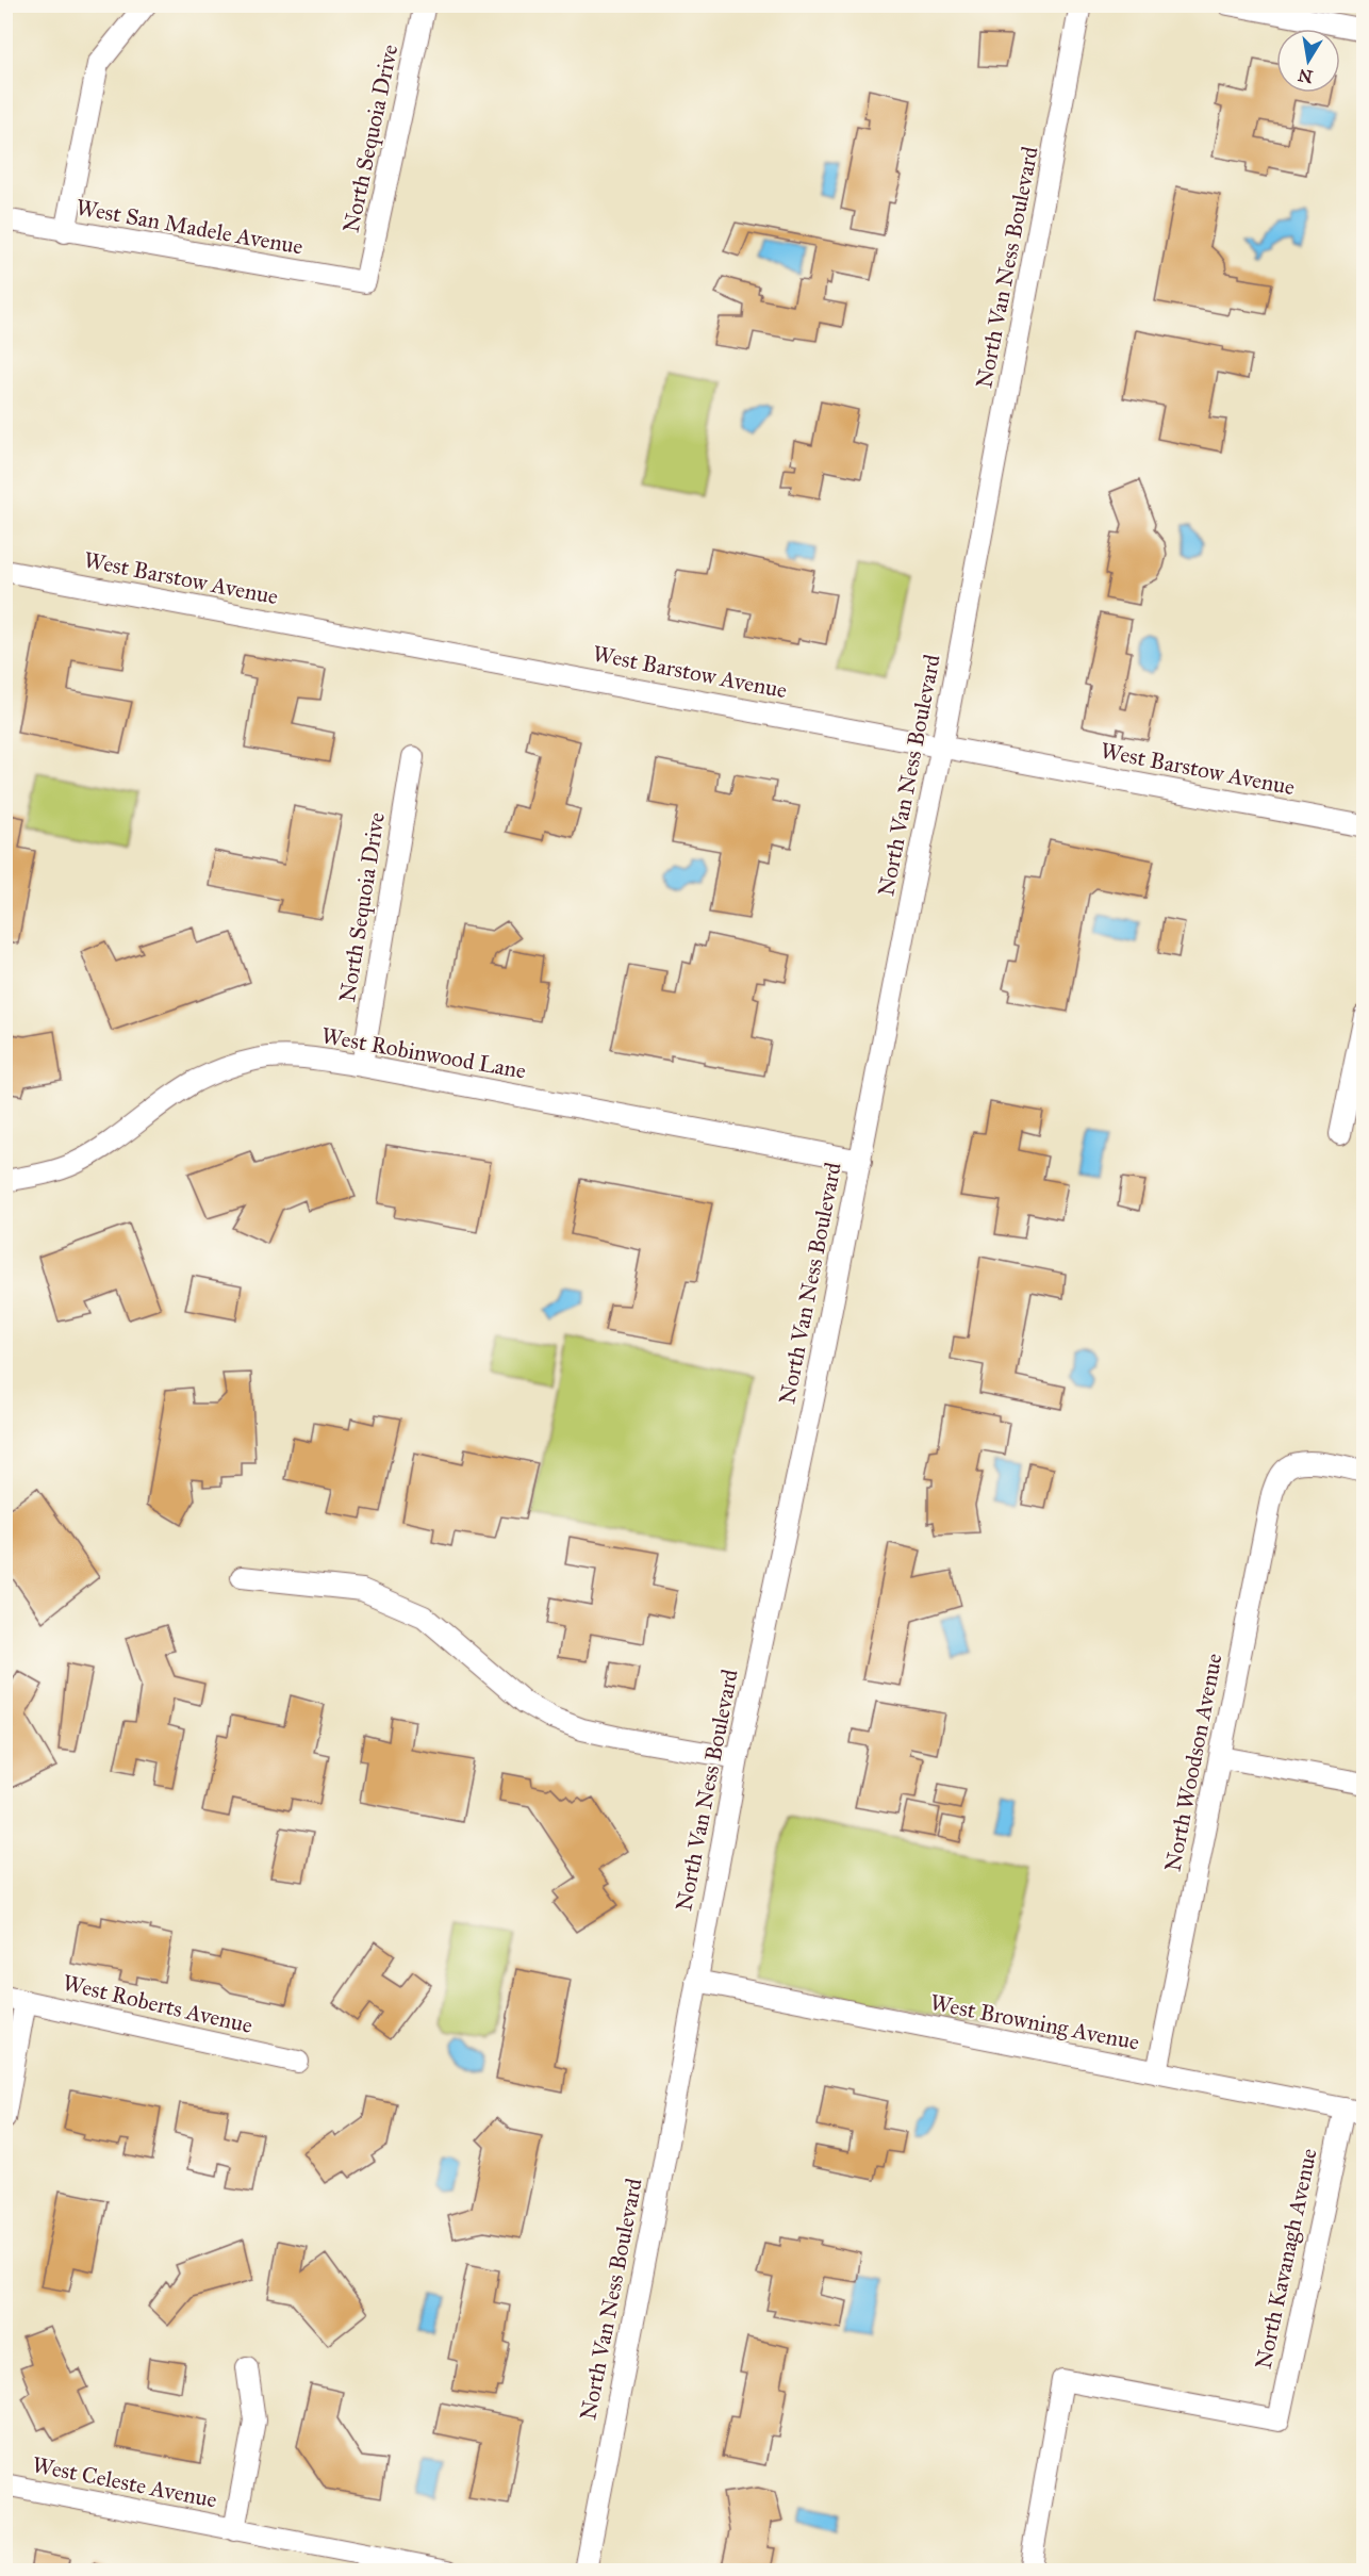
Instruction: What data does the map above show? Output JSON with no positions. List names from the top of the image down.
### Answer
{
  "streets": {
    "street": [
      "North Sequoia Drive",
      "West San Madele Avenue",
      "North Van Ness Boulevard",
      "West Barstow Avenue",
      "West Robinwood Lane",
      "North Woodson Avenue",
      "West Roberts Avenue",
      "West Browning Avenue",
      "North Kavanagh Avenue",
      "West Celeste Avenue"
    ]
  },
  "crossings": [
    ["North Sequoia Drive", "West San Madele Avenue"],
    ["North Sequoia Drive", "West Robinwood Lane"],
    ["North Van Ness Boulevard", "West Barstow Avenue"],
    ["North Van Ness Boulevard", "West Robinwood Lane"],
    ["North Van Ness Boulevard", "West Browning Avenue"],
    ["North Woodson Avenue", "West Browning Avenue"],
    ["West Browning Avenue", "North Kavanagh Avenue"]
  ],
  "north": "bottom"
}
